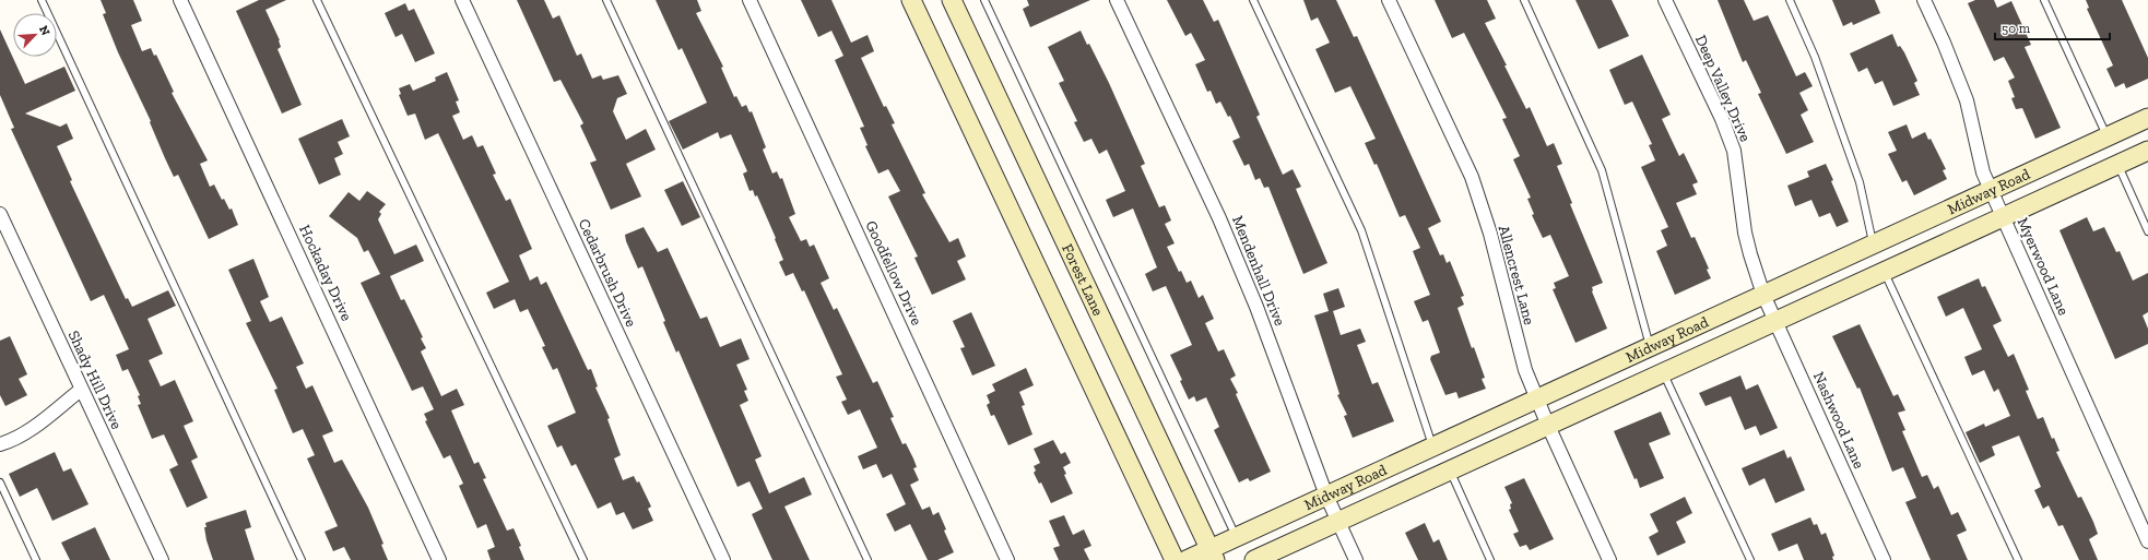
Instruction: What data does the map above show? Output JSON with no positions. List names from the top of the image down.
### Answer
{
  "streets": {
    "main road": ["Midway Road", "Forest Lane"],
    "street": [
      "Deep Valley Drive",
      "Myerwood Lane",
      "Mendenhall Drive",
      "Hockaday Drive",
      "Cedarbrush Drive",
      "Goodfellow Drive",
      "Allencrest Lane",
      "Shady Hill Drive",
      "Nashwood Lane"
    ]
  },
  "crossings": [
    ["Deep Valley Drive", "Midway Road"],
    ["Deep Valley Drive", "Nashwood Lane"],
    ["Midway Road", "Myerwood Lane"],
    ["Midway Road", "Mendenhall Drive"],
    ["Midway Road", "Allencrest Lane"],
    ["Midway Road", "Forest Lane"],
    ["Midway Road", "Nashwood Lane"]
  ],
  "scale_bar": "50 m",
  "north": "top right"
}
